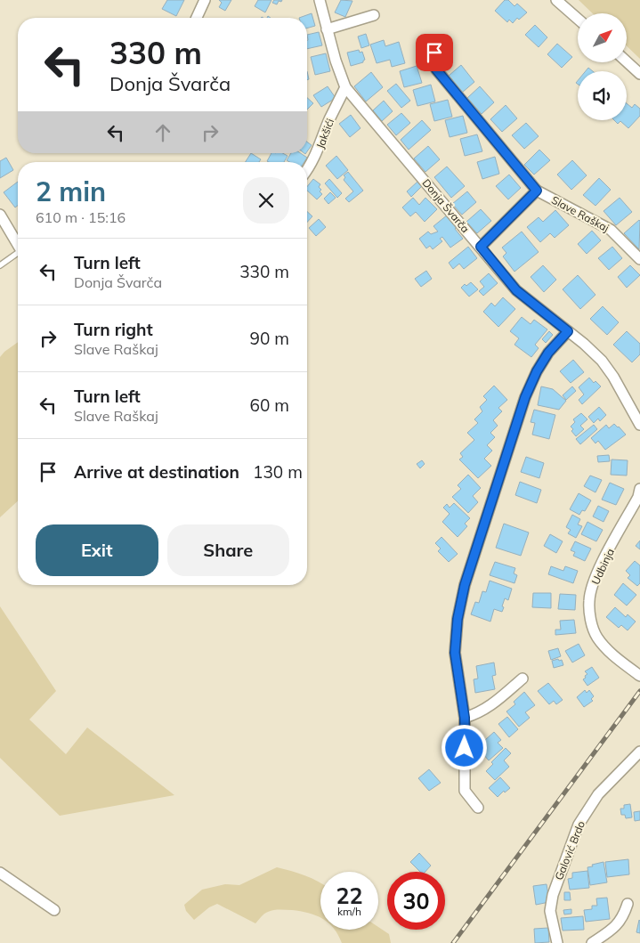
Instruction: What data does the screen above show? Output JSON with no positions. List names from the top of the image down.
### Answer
{
  "streets": {
    "street": [
      "Jakšići",
      "Donja Švarča",
      "Slave Raškaj",
      "Udbinja",
      "Galović Brdo"
    ]
  },
  "crossings": [
    ["Jakšići", "Donja Švarča"]
  ],
  "north": "top right",
  "page": {
    "turn": ["330 m", "Donja Švarča"],
    "heading": ["2 min", "610 m · 15:16"],
    "list": [
      {
        "name": "Turn left",
        "note": "Donja Švarča",
        "value": "330 m"
      },
      {
        "name": "Turn right",
        "note": "Slave Raškaj",
        "value": "90 m"
      },
      {
        "name": "Turn left",
        "note": "Slave Raškaj",
        "value": "60 m"
      },
      {
        "name": "Arrive at destination",
        "value": "130 m"
      }
    ],
    "buttons": ["Exit", "Share"],
    "speed": "22 km/h",
    "limit": "30"
  }
}
